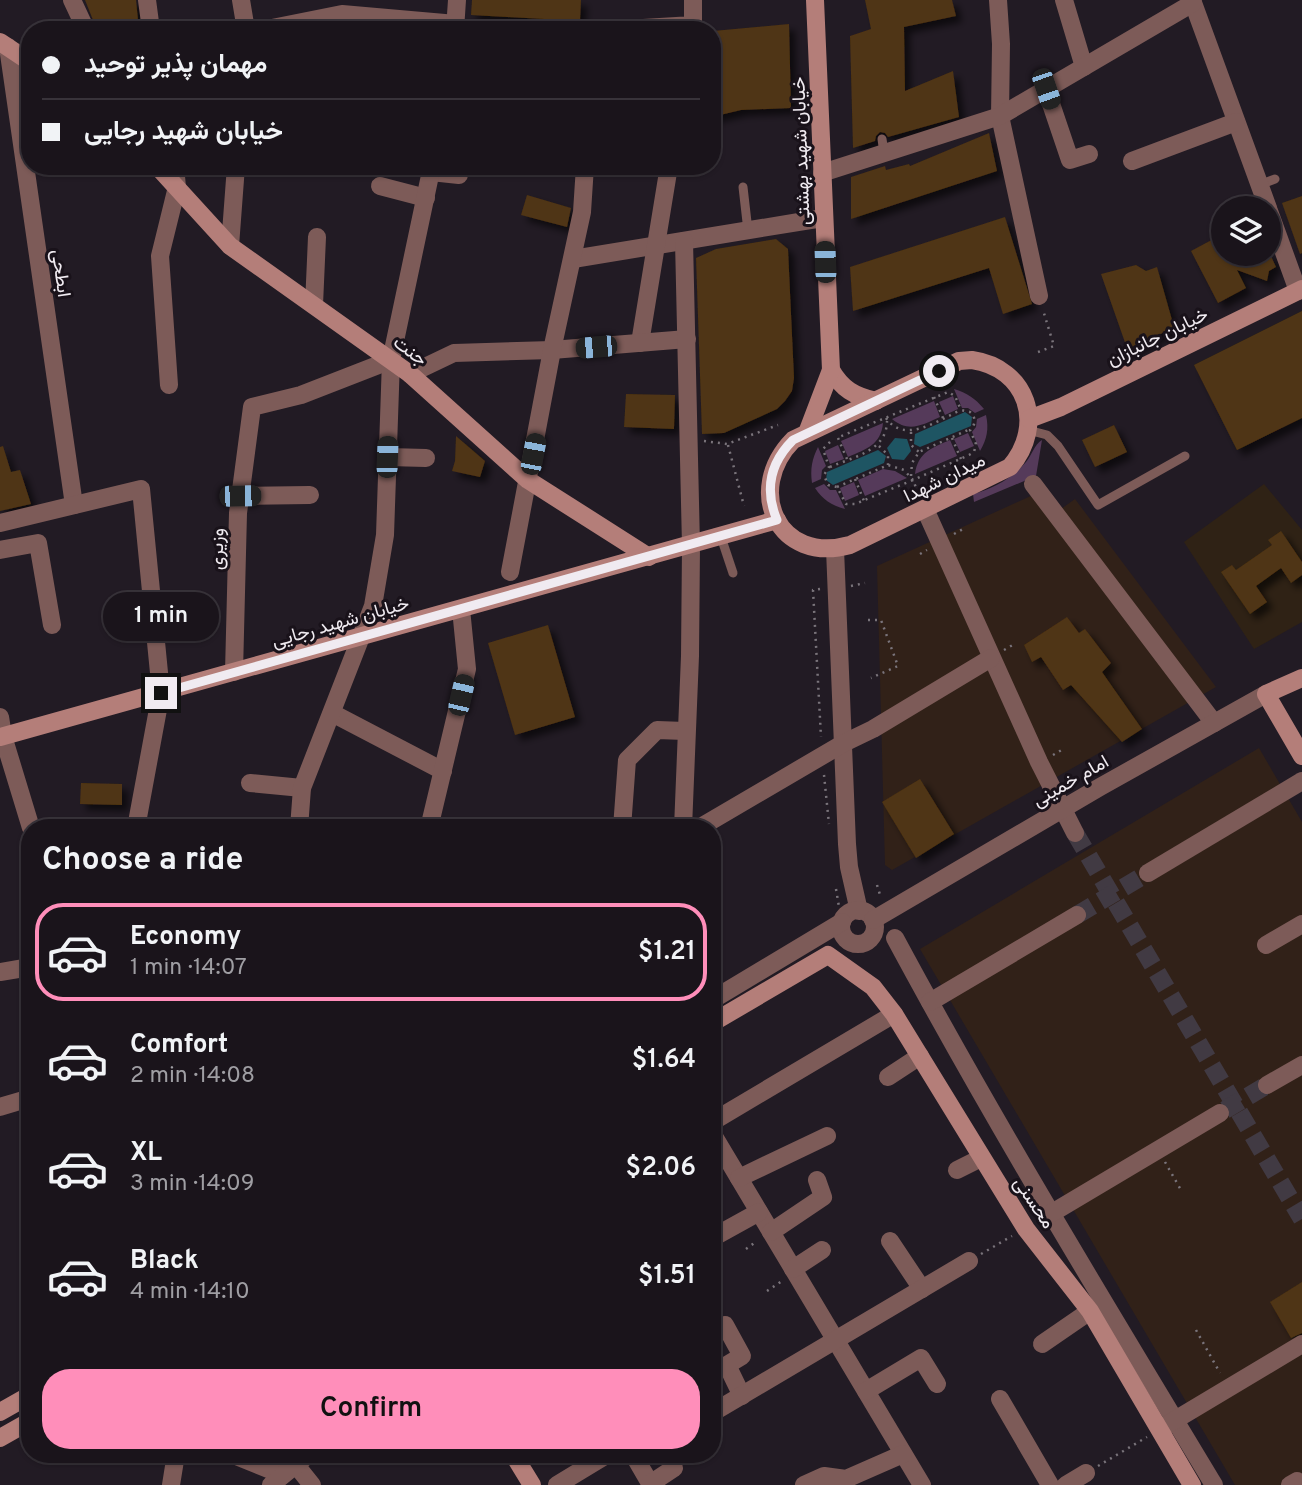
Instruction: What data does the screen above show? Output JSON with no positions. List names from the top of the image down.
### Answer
{
  "streets": {
    "main road": [
      "خیابان شهید بهشتی",
      "خیابان جانبازان",
      "جنت",
      "میدان شهدا",
      "خیابان شهید رجایی",
      "امام خمینی",
      "محسنی"
    ],
    "street": ["ابطحی", "وزیری"]
  },
  "crossings": [
    ["خیابان جانبازان", "میدان شهدا"],
    ["جنت", "وزیری"],
    ["جنت", "خیابان شهید رجایی"],
    ["وزیری", "خیابان شهید رجایی"]
  ],
  "page": {
    "banner": ["مهمان پذیر توحید", "خیابان شهید رجایی"],
    "bubble": "1 min",
    "heading": "Choose a ride",
    "list": [
      {
        "name": "Economy",
        "note": "1 min · 14:07",
        "value": "$1.21"
      },
      {
        "name": "Comfort",
        "note": "2 min · 14:08",
        "value": "$1.64"
      },
      {
        "name": "XL",
        "note": "3 min · 14:09",
        "value": "$2.06"
      },
      {
        "name": "Black",
        "note": "4 min · 14:10",
        "value": "$1.51"
      }
    ],
    "buttons": "Confirm"
  }
}
